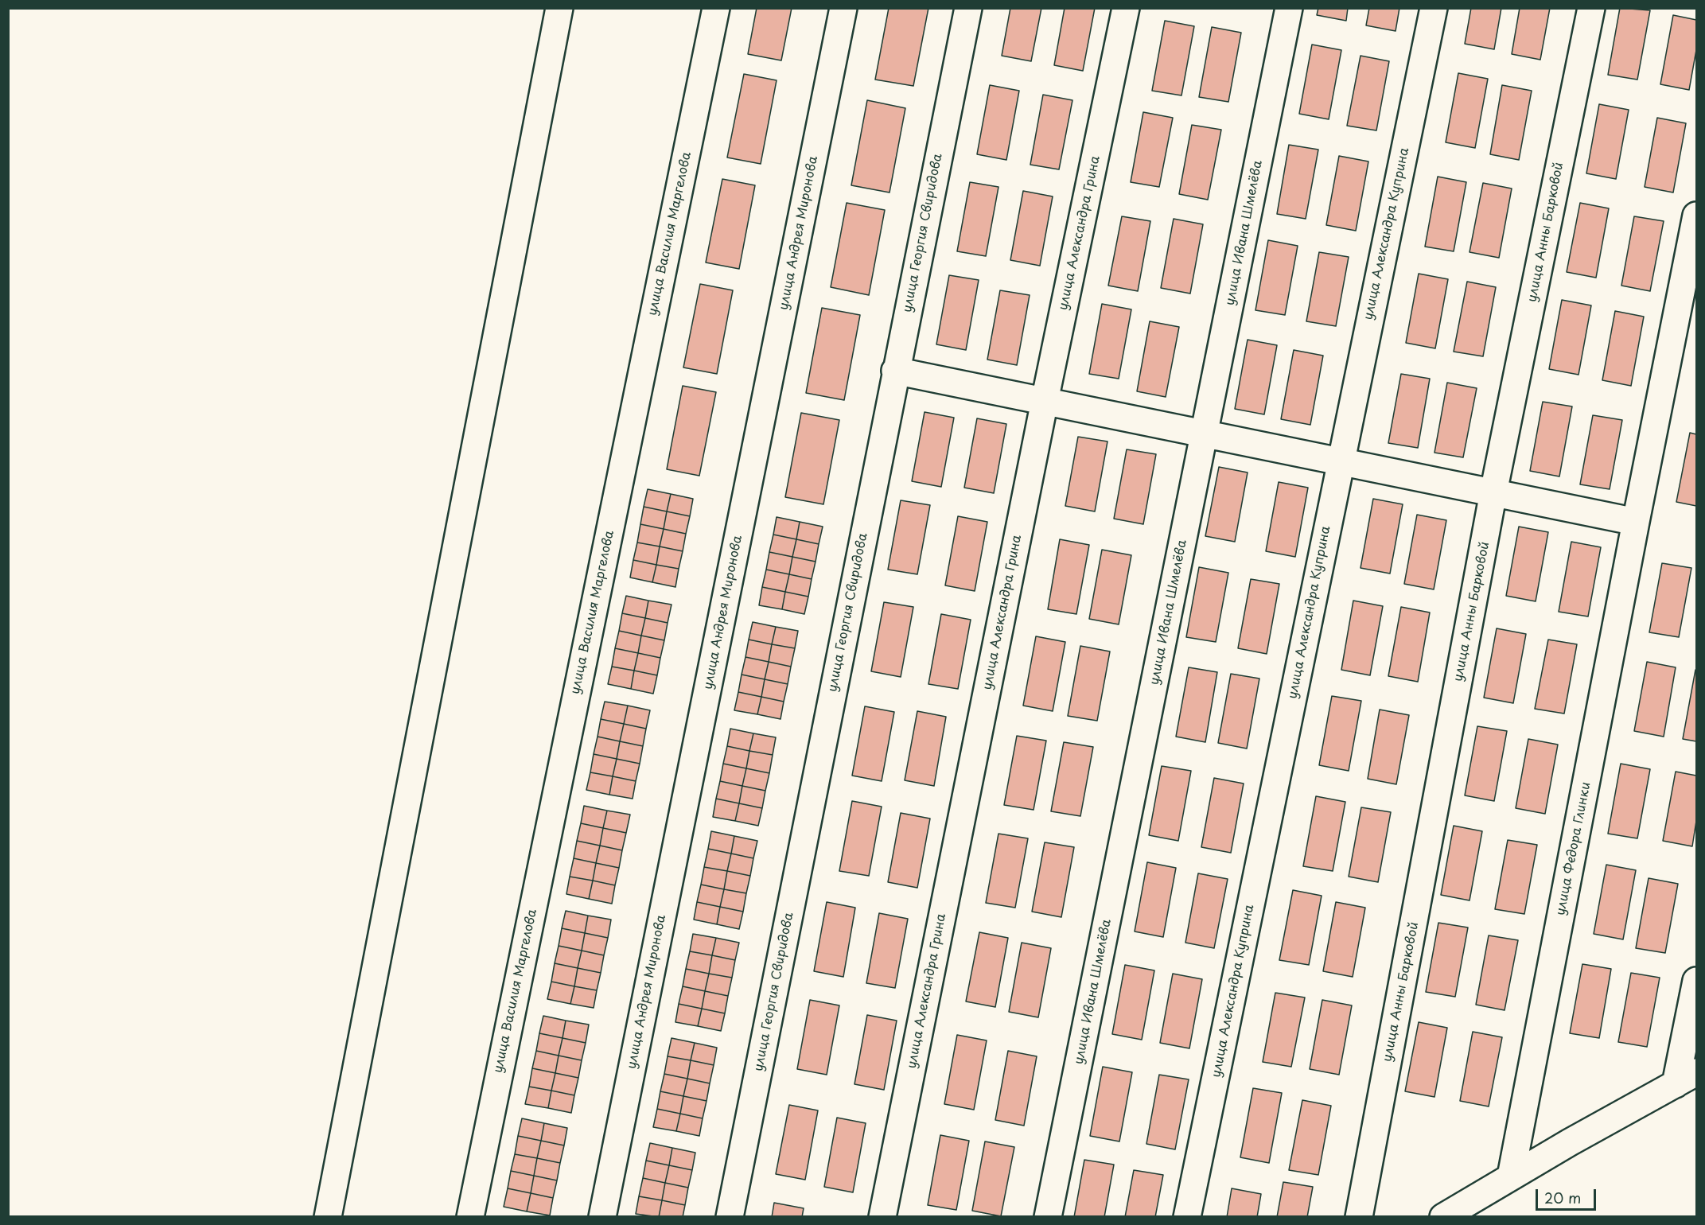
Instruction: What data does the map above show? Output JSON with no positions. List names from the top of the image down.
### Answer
{
  "streets": {
    "street": [
      "улица Анны Барковой",
      "улица Андрея Миронова",
      "улица Георгия Свиридова",
      "улица Александра Грина",
      "улица Ивана Шмелёва",
      "улица Василия Маргелова",
      "улица Александра Куприна",
      "улица Федора Глинки"
    ]
  },
  "scale_bar": "20 m"
}
